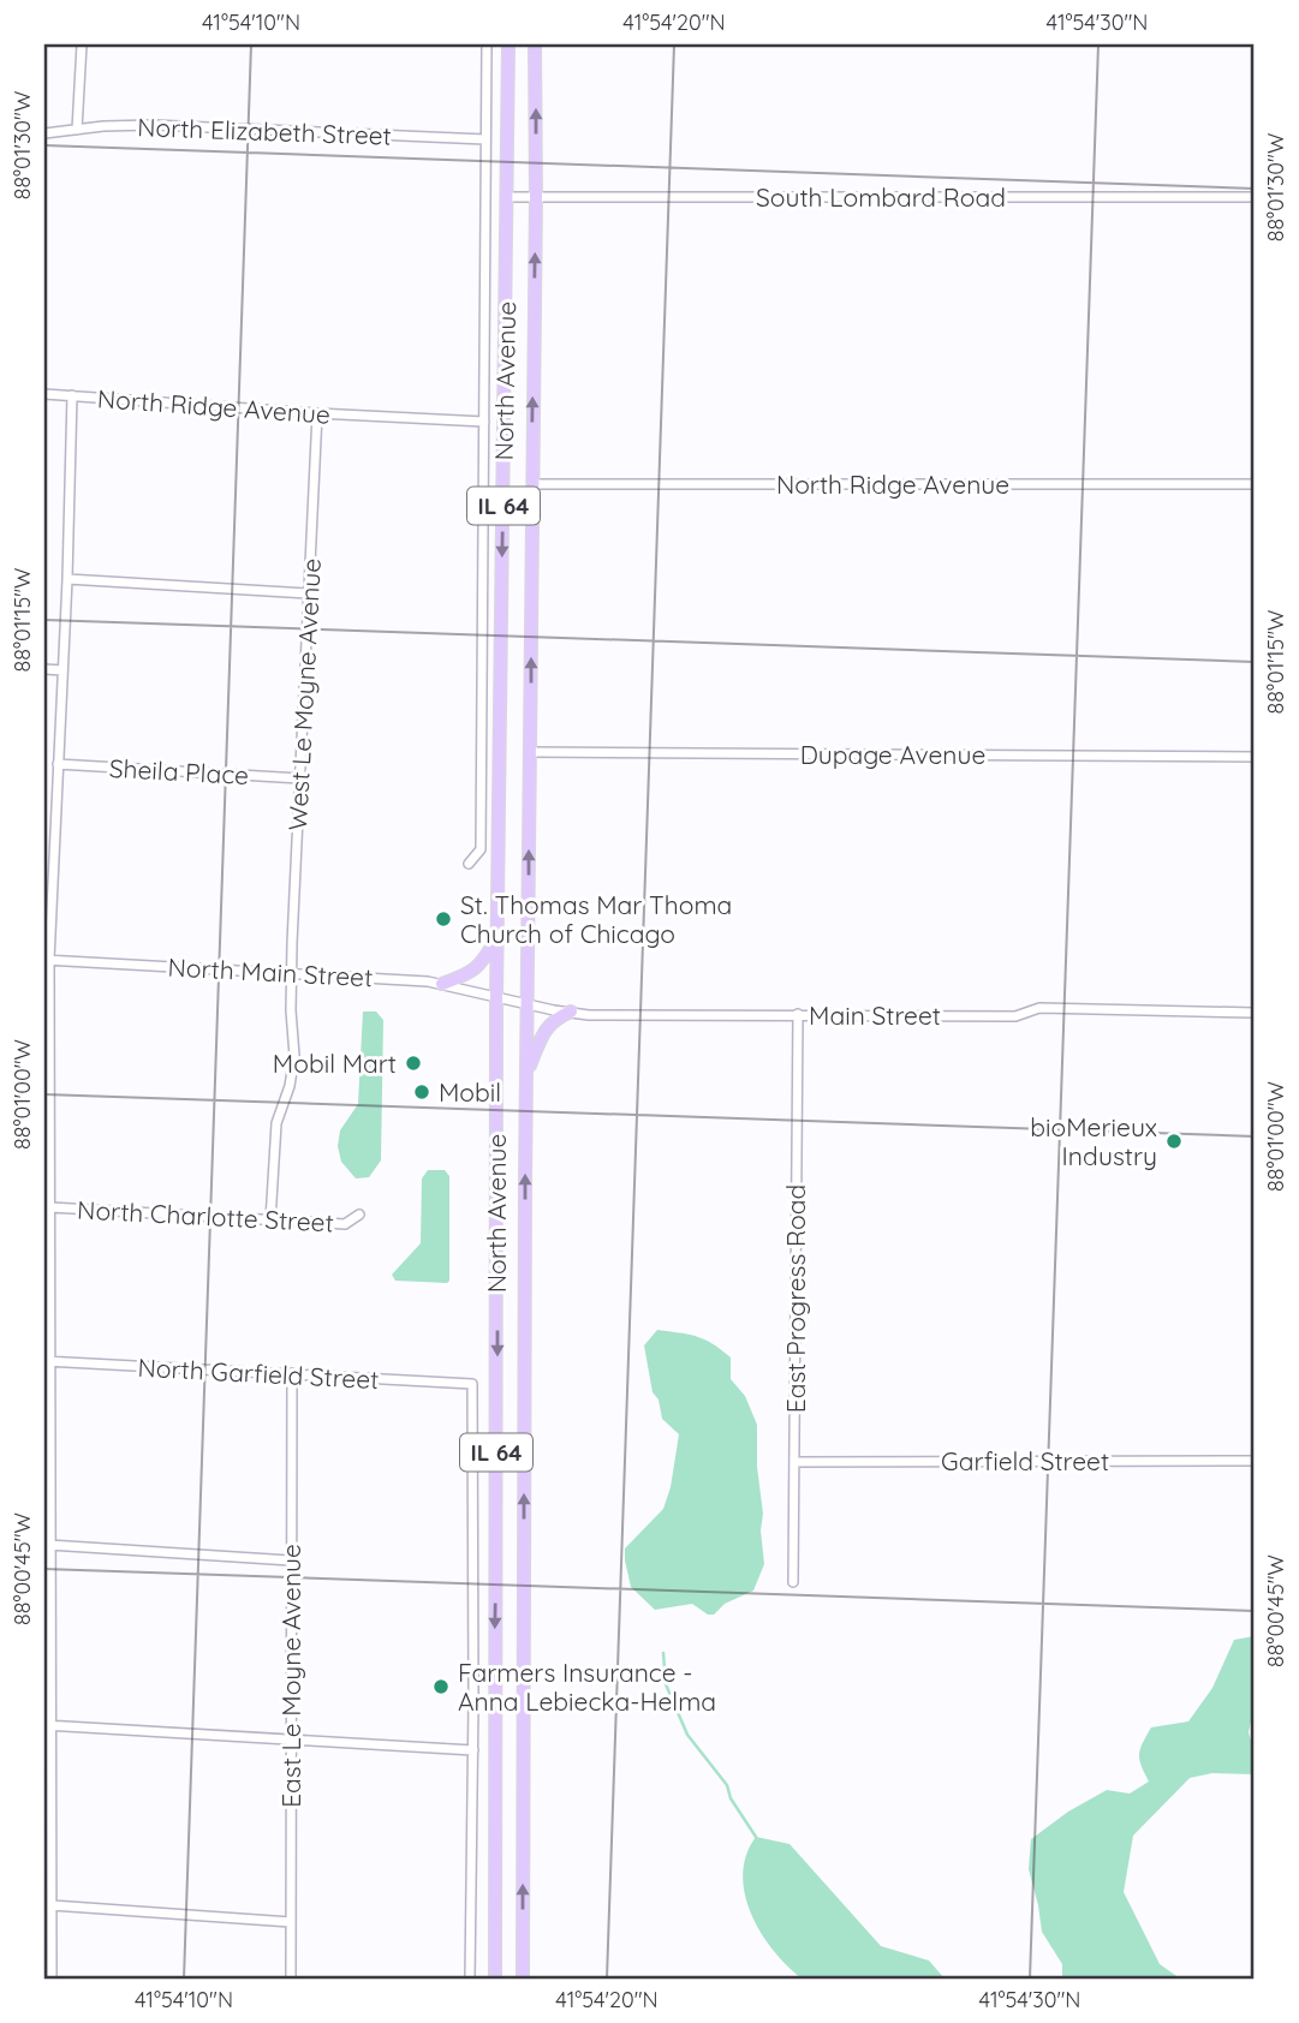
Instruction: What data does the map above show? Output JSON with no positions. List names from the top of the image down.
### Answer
{
  "streets": {
    "main road": ["North Avenue", "IL 64"],
    "street": [
      "North Elizabeth Street",
      "South Lombard Road",
      "North Ridge Avenue",
      "West Le Moyne Avenue",
      "Dupage Avenue",
      "Sheila Place",
      "North Main Street",
      "Main Street",
      "North Charlotte Street",
      "East Progress Road",
      "North Garfield Street",
      "Garfield Street",
      "East Le Moyne Avenue"
    ]
  },
  "crossings": [
    ["North Elizabeth Street", "North Avenue"],
    ["South Lombard Road", "North Avenue"],
    ["North Avenue", "North Ridge Avenue"],
    ["North Avenue", "Dupage Avenue"],
    ["North Avenue", "North Main Street"],
    ["North Avenue", "Main Street"],
    ["North Ridge Avenue", "West Le Moyne Avenue"],
    ["West Le Moyne Avenue", "Sheila Place"],
    ["West Le Moyne Avenue", "North Main Street"],
    ["North Main Street", "Main Street"],
    ["Main Street", "East Progress Road"],
    ["East Progress Road", "Garfield Street"],
    ["North Garfield Street", "East Le Moyne Avenue"]
  ],
  "places": [
    "St. Thomas Mar Thoma Church of Chicago",
    "Mobil Mart",
    "Mobil",
    "bioMerieux Industry",
    "Farmers Insurance - Anna Lebiecka-Helma"
  ],
  "coordinates": [
    "41°54'10\"N",
    "41°54'20\"N",
    "41°54'30\"N",
    "88°01'30\"W",
    "88°01'15\"W",
    "88°01'00\"W",
    "88°00'45\"W"
  ]
}
